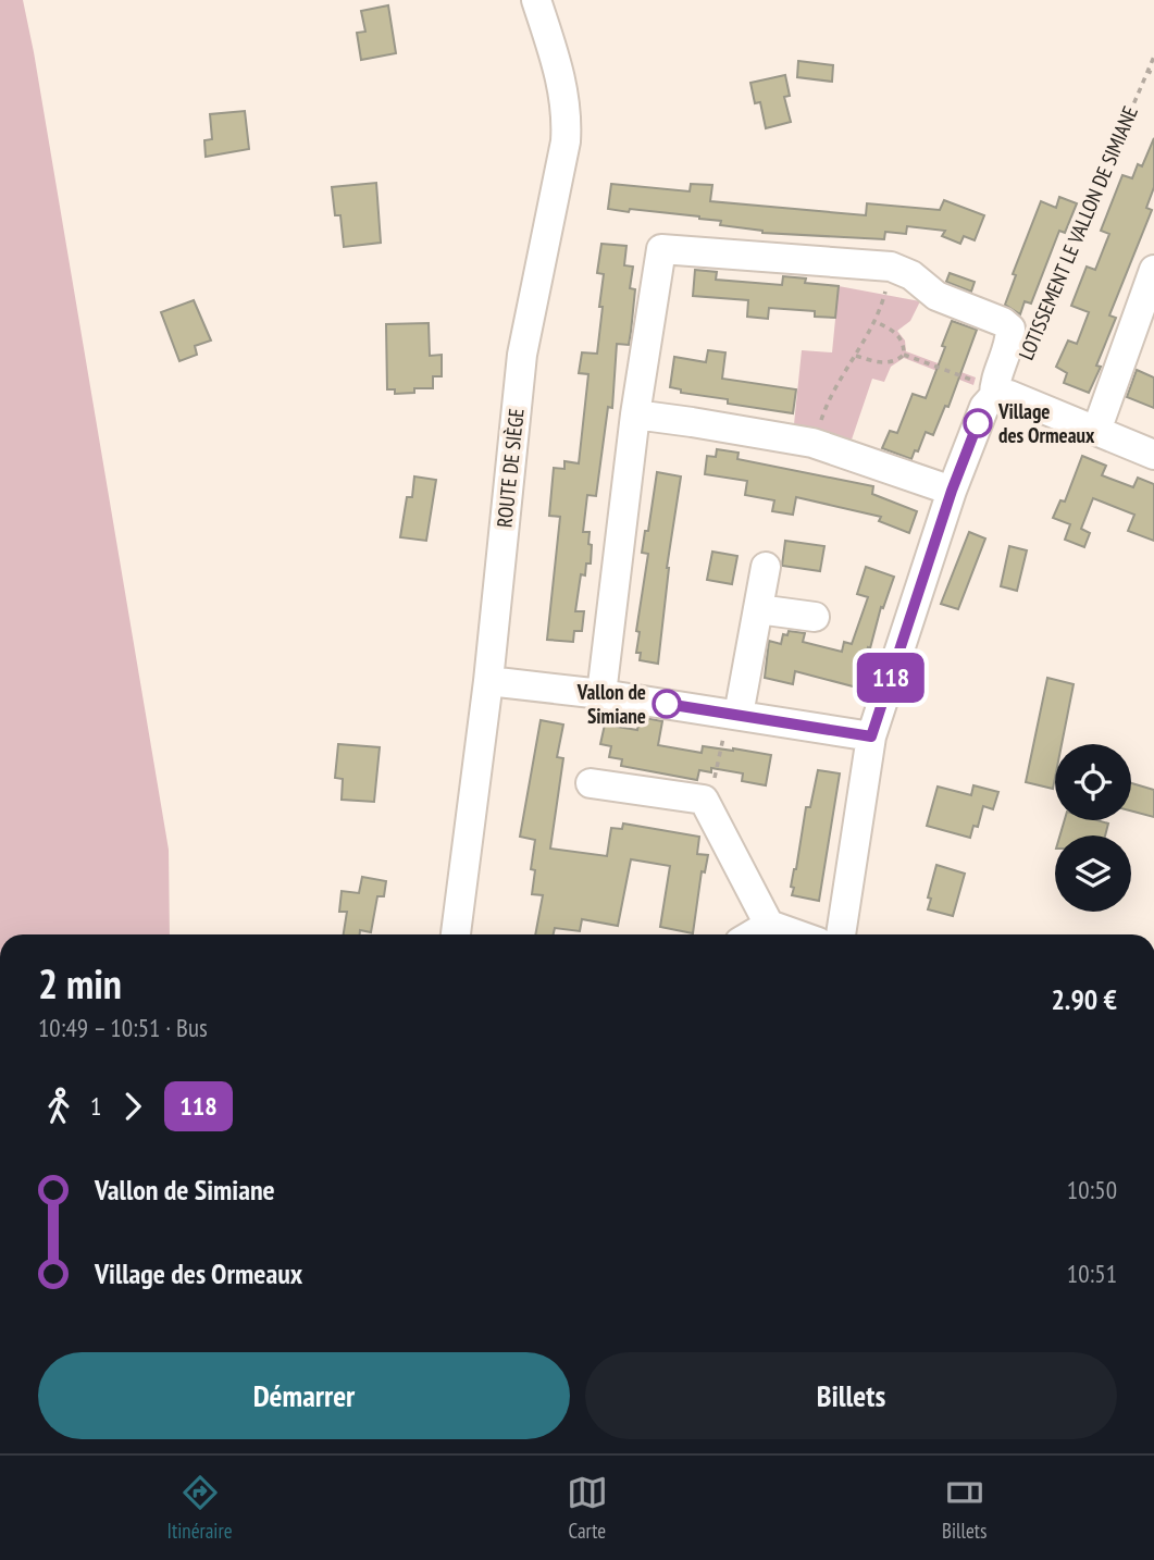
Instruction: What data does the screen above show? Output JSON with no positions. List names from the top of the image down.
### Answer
{
  "streets": {
    "street": ["LOTISSEMENT LE VALLON DE SIMIANE", "ROUTE DE SIÈGE"]
  },
  "places": ["Village des Ormeaux", "Vallon de Simiane"],
  "lines": ["bus line 118"],
  "page": {
    "on_map": "118",
    "heading": ["2 min", "10:49 – 10:51 · Bus", "2.90 €"],
    "legs": ["1", "118"],
    "list": [
      {
        "name": "Vallon de Simiane",
        "value": "10:50"
      },
      {
        "name": "Village des Ormeaux",
        "value": "10:51"
      }
    ],
    "buttons": ["Démarrer", "Billets"],
    "tabs": ["Itinéraire", "Carte", "Billets"]
  }
}
